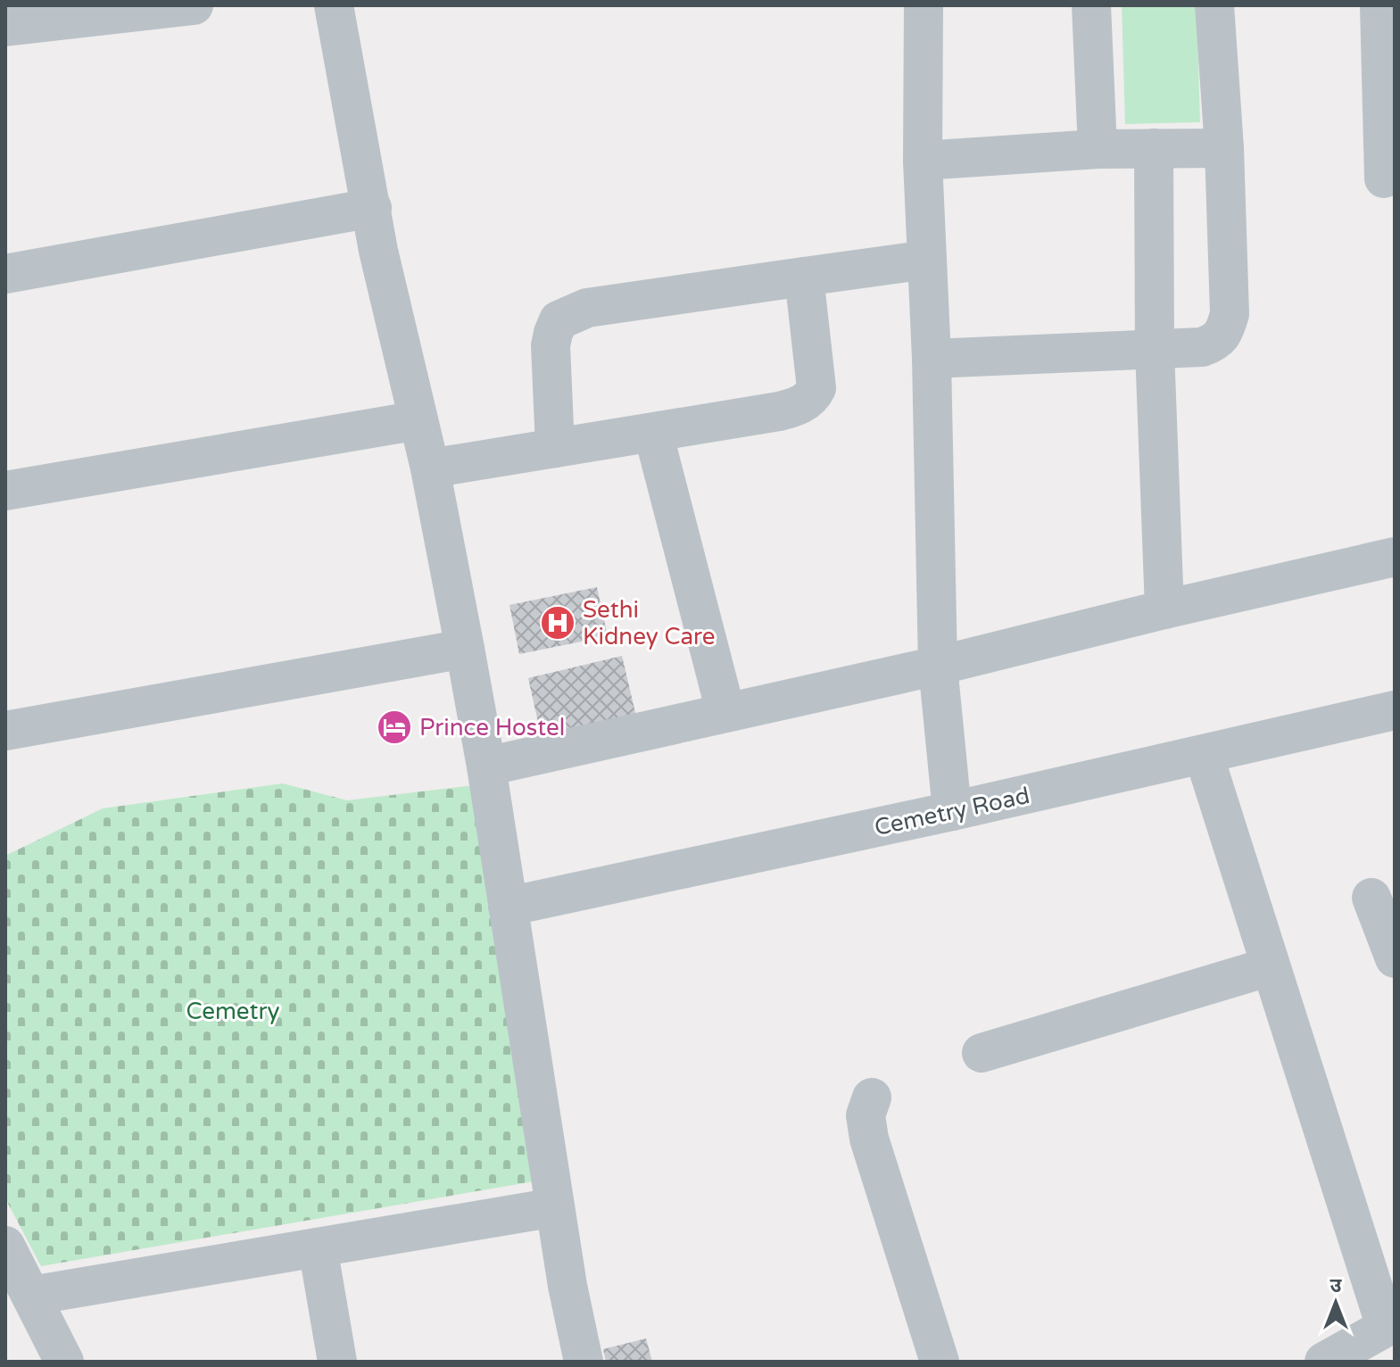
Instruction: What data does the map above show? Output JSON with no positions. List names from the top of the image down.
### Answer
{
  "streets": {
    "street": ["Cemetry Road"]
  },
  "parks": ["Cemetry"],
  "places": {
    "hospital": ["Sethi Kidney Care"],
    "hotel": ["Prince Hostel"]
  },
  "north": "top"
}
